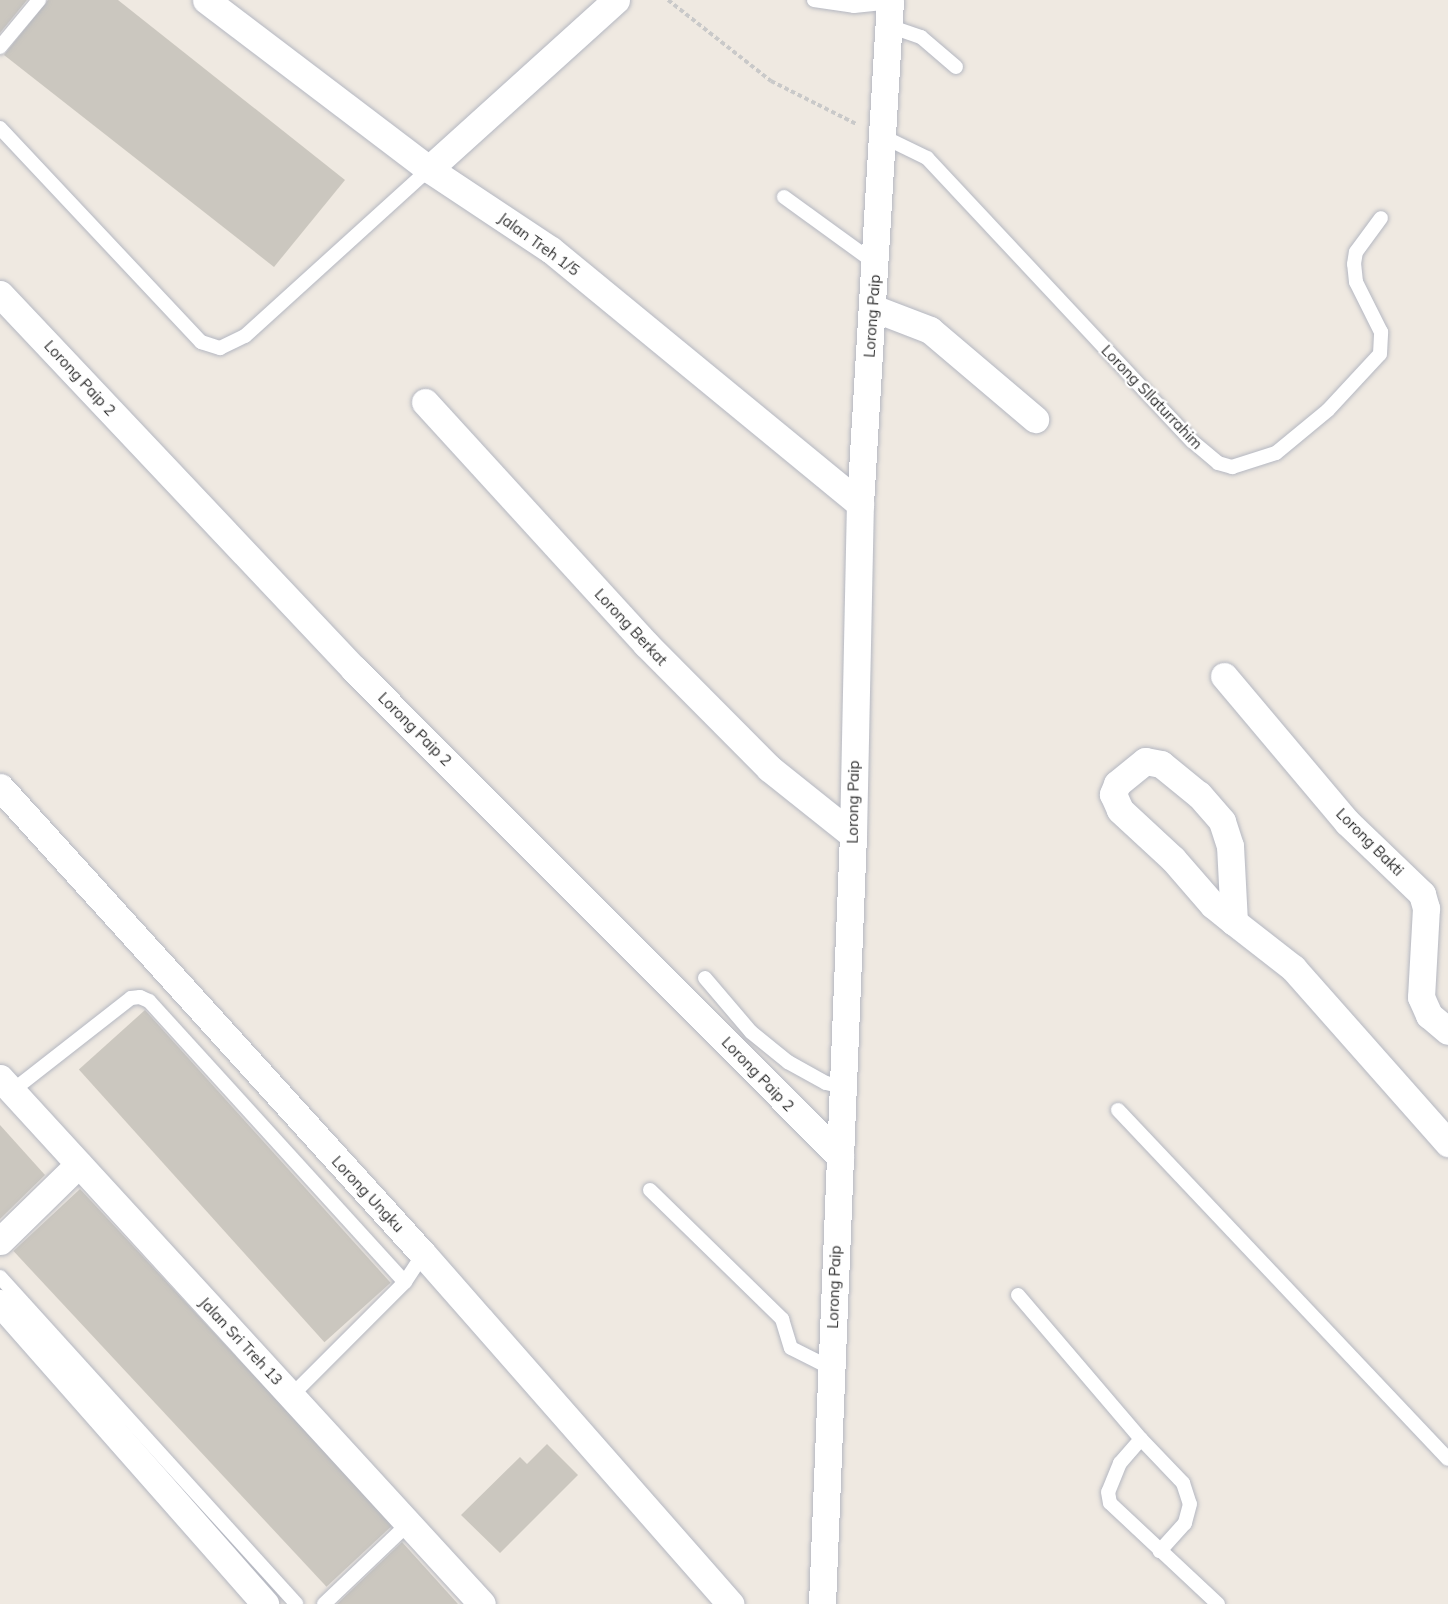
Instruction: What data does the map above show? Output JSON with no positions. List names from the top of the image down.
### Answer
{
  "streets": {
    "street": [
      "Jalan Treh 1/5",
      "Lorong Paip",
      "Lorong Paip 2",
      "Lorong Berkat",
      "Lorong Bakti",
      "Lorong Ungku",
      "Jalan Sri Treh 13"
    ],
    "lane": ["Lorong SIlaturrahim"]
  },
  "crossings": [
    ["Jalan Treh 1/5", "Lorong Paip"],
    ["Lorong Paip", "Lorong Paip 2"],
    ["Lorong Paip", "Lorong SIlaturrahim"],
    ["Lorong Paip", "Lorong Berkat"]
  ]
}
